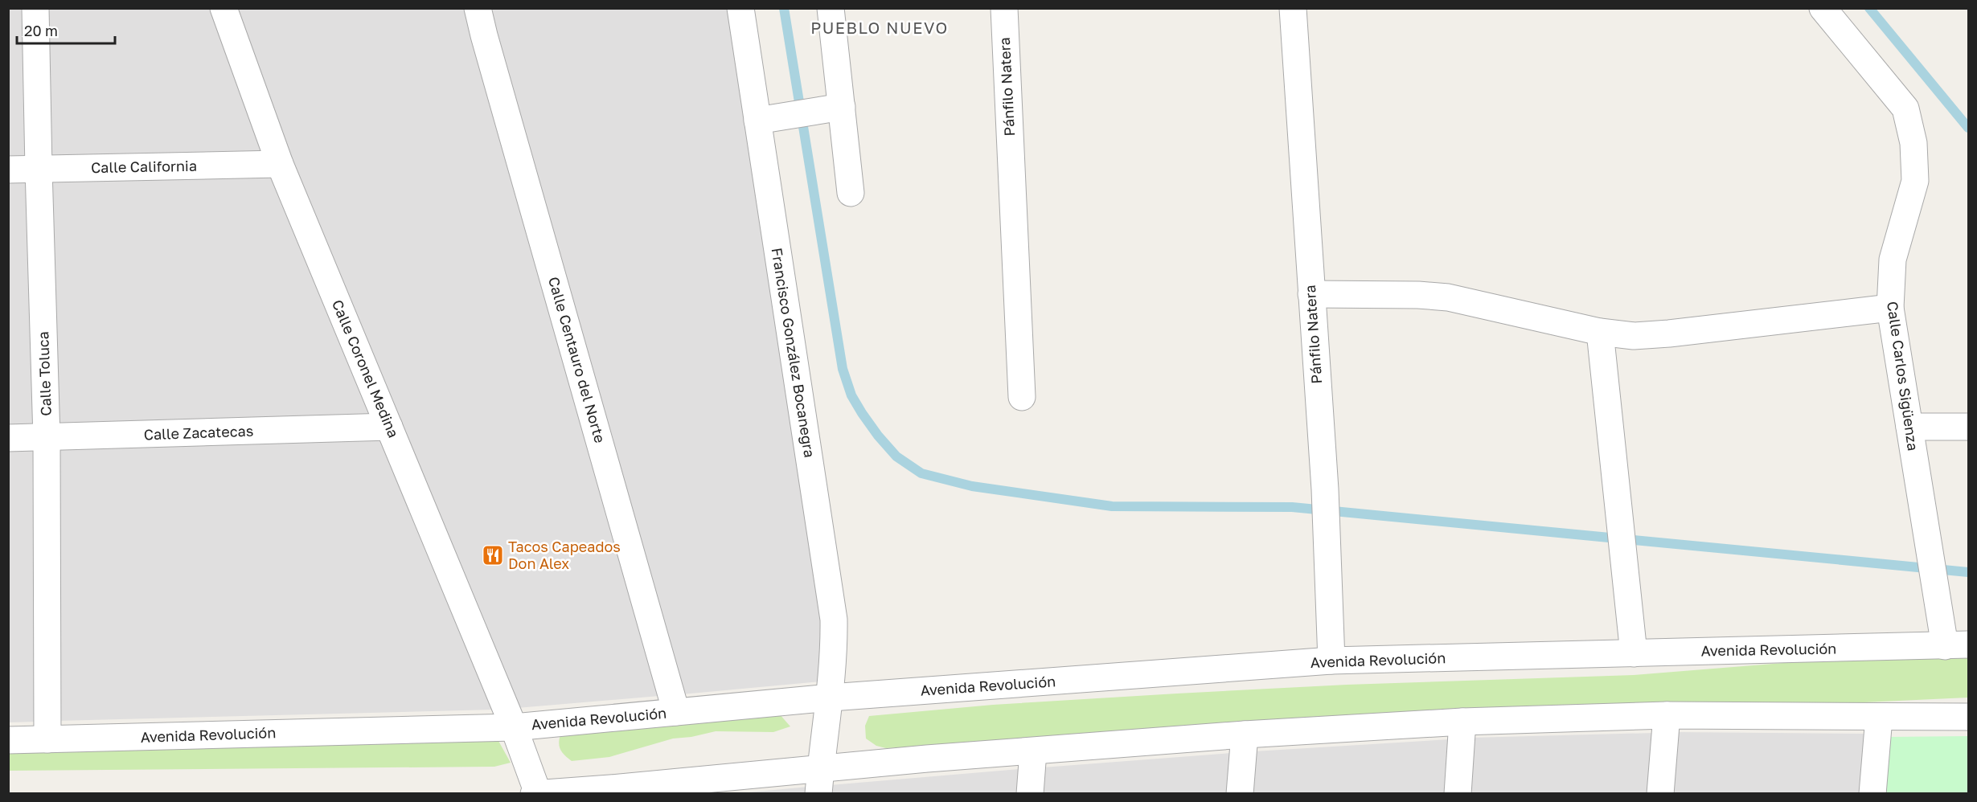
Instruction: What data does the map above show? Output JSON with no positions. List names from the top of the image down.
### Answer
{
  "streets": {
    "street": [
      "Pánfilo Natera",
      "Calle California",
      "Francisco González Bocanegra",
      "Calle Centauro del Norte",
      "Calle Coronel Medina",
      "Calle Toluca",
      "Calle Carlos Sigüenza",
      "Calle Zacatecas",
      "Avenida Revolución"
    ]
  },
  "crossings": [
    ["Pánfilo Natera", "Avenida Revolución"],
    ["Calle California", "Calle Coronel Medina"],
    ["Calle California", "Calle Toluca"],
    ["Francisco González Bocanegra", "Avenida Revolución"],
    ["Calle Centauro del Norte", "Avenida Revolución"],
    ["Calle Coronel Medina", "Calle Zacatecas"],
    ["Calle Coronel Medina", "Avenida Revolución"],
    ["Calle Toluca", "Calle Zacatecas"],
    ["Calle Toluca", "Avenida Revolución"],
    ["Calle Carlos Sigüenza", "Avenida Revolución"]
  ],
  "districts": ["PUEBLO NUEVO"],
  "places": {
    "restaurant": ["Tacos Capeados Don Alex"]
  },
  "scale_bar": "20 m"
}
